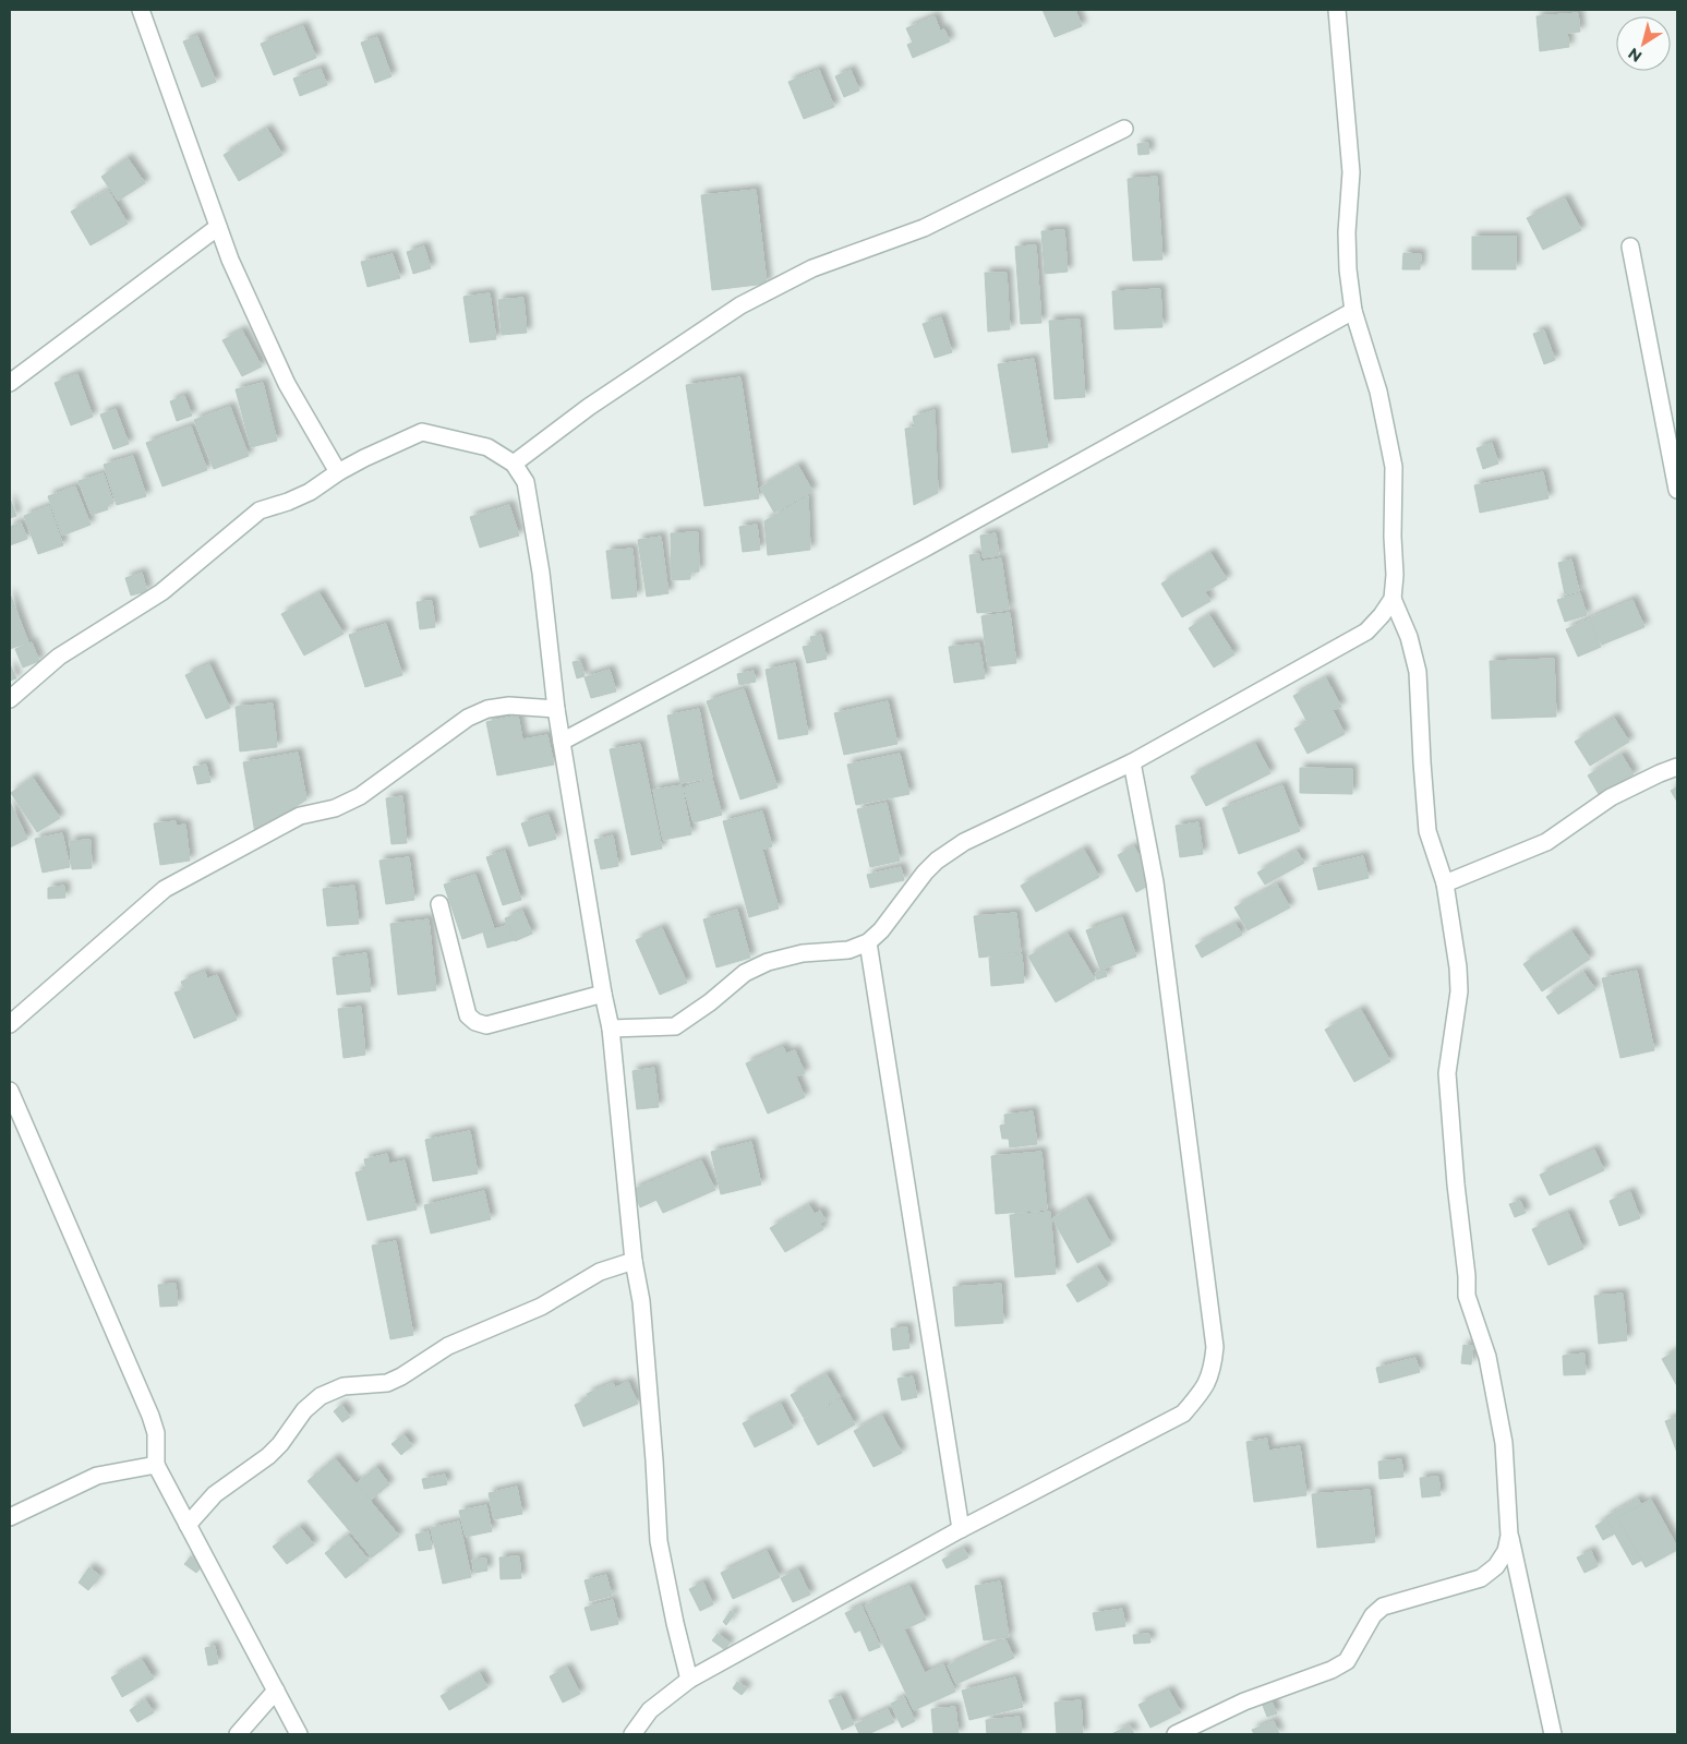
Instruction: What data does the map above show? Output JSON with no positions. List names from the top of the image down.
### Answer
{
  "north": "bottom left"
}
